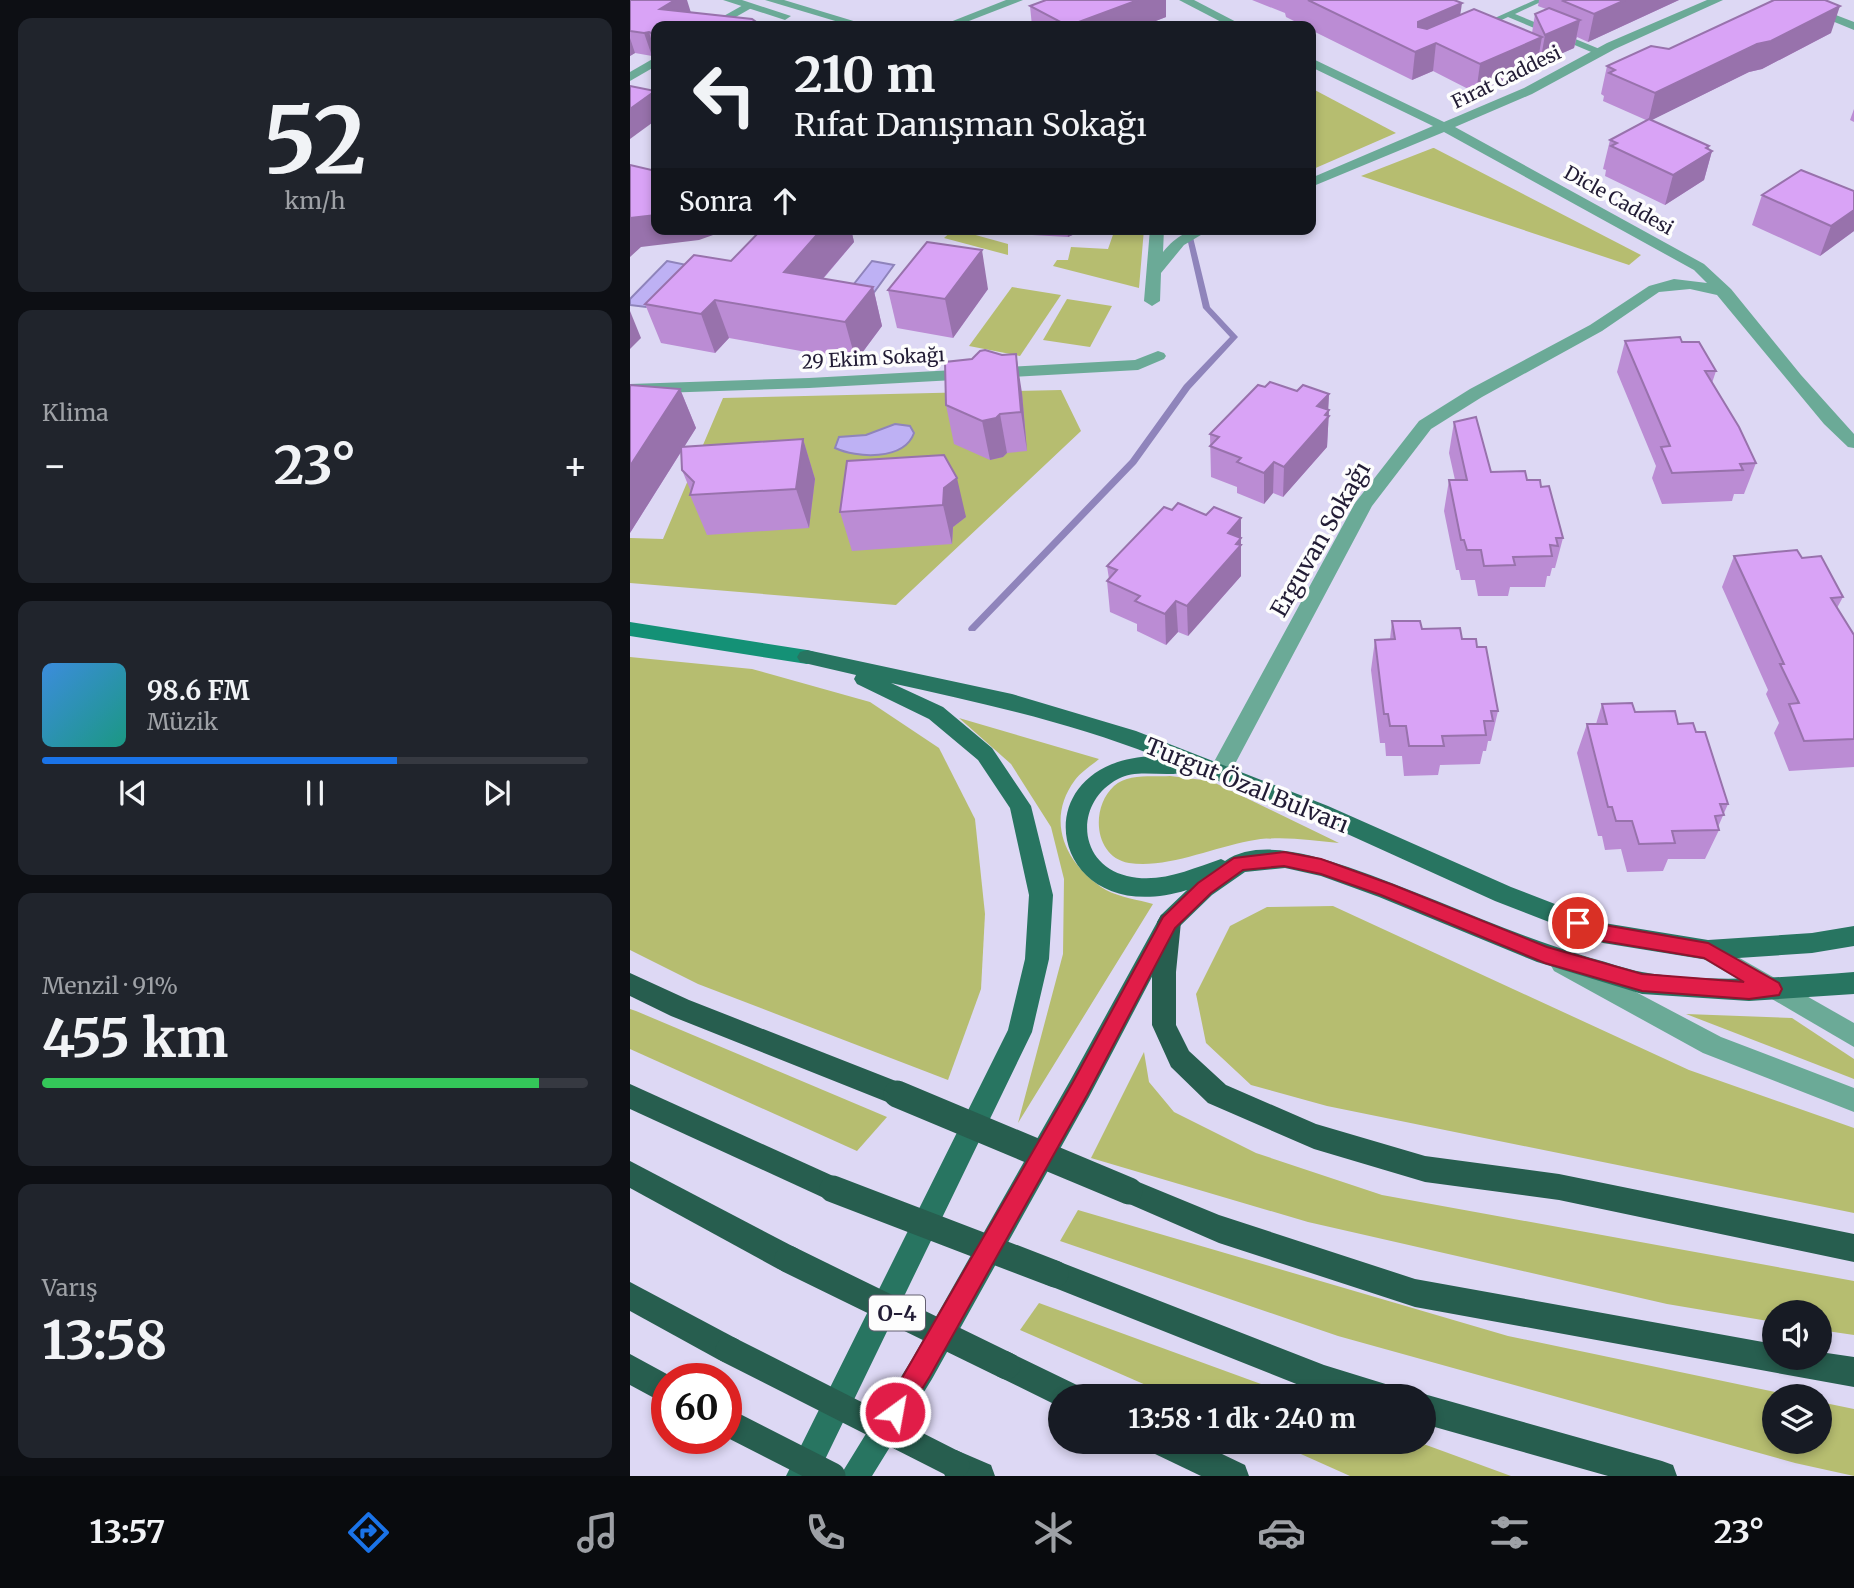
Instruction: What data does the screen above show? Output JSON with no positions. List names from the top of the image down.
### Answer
{
  "streets": {
    "highway": ["O-4"],
    "main road": ["Turgut Özal Bulvarı"],
    "street": [
      "Fırat Caddesi",
      "Dicle Caddesi",
      "29 Ekim Sokağı",
      "Erguvan Sokağı"
    ]
  },
  "crossings": [
    ["Fırat Caddesi", "Dicle Caddesi"],
    ["Dicle Caddesi", "Erguvan Sokağı"],
    ["Erguvan Sokağı", "Turgut Özal Bulvarı"]
  ],
  "page": {
    "tile": [
      ["52", "km/h"],
      "Klima",
      ["Menzil · 91%", "455 km"],
      ["Varış", "13:58"]
    ],
    "turn": ["210 m", "Rıfat Danışman Sokağı"],
    "then": "Sonra",
    "heat": ["−", "23°", "+"],
    "song": ["98.6 FM", "Müzik"],
    "limit": "60",
    "trip": "13:58 · 1 dk · 240 m",
    "tabs": ["13:57", "23°"]
  }
}
